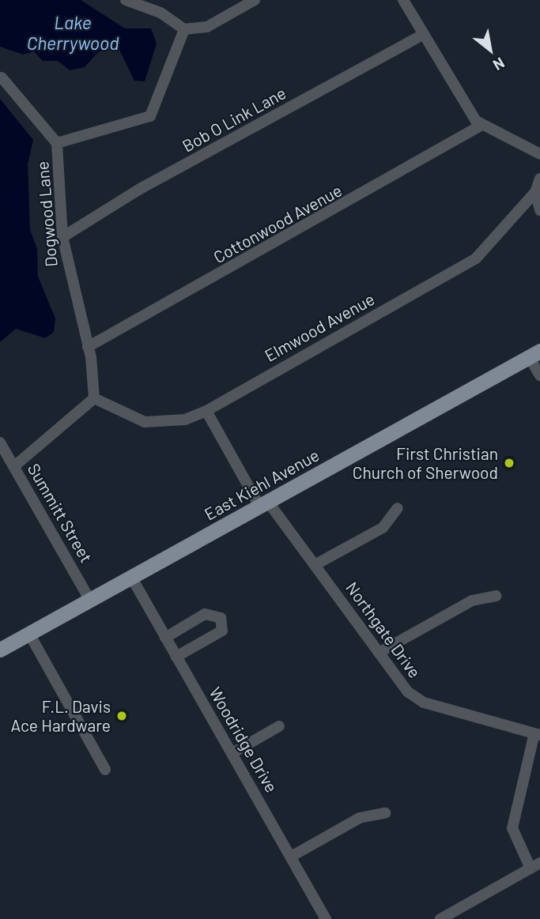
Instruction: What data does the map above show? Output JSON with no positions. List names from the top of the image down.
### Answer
{
  "streets": {
    "main road": ["East Kiehl Avenue"],
    "street": [
      "Bob O Link Lane",
      "Dogwood Lane",
      "Cottonwood Avenue",
      "Elmwood Avenue",
      "Summitt Street",
      "Northgate Drive",
      "Woodridge Drive"
    ]
  },
  "crossings": [
    ["Bob O Link Lane", "Dogwood Lane"],
    ["Dogwood Lane", "Cottonwood Avenue"],
    ["Dogwood Lane", "Elmwood Avenue"],
    ["Elmwood Avenue", "Northgate Drive"],
    ["East Kiehl Avenue", "Summitt Street"],
    ["East Kiehl Avenue", "Northgate Drive"],
    ["East Kiehl Avenue", "Woodridge Drive"]
  ],
  "water": ["Lake Cherrywood"],
  "places": ["First Christian Church of Sherwood", "F.L. Davis Ace Hardware"],
  "north": "bottom right"
}
